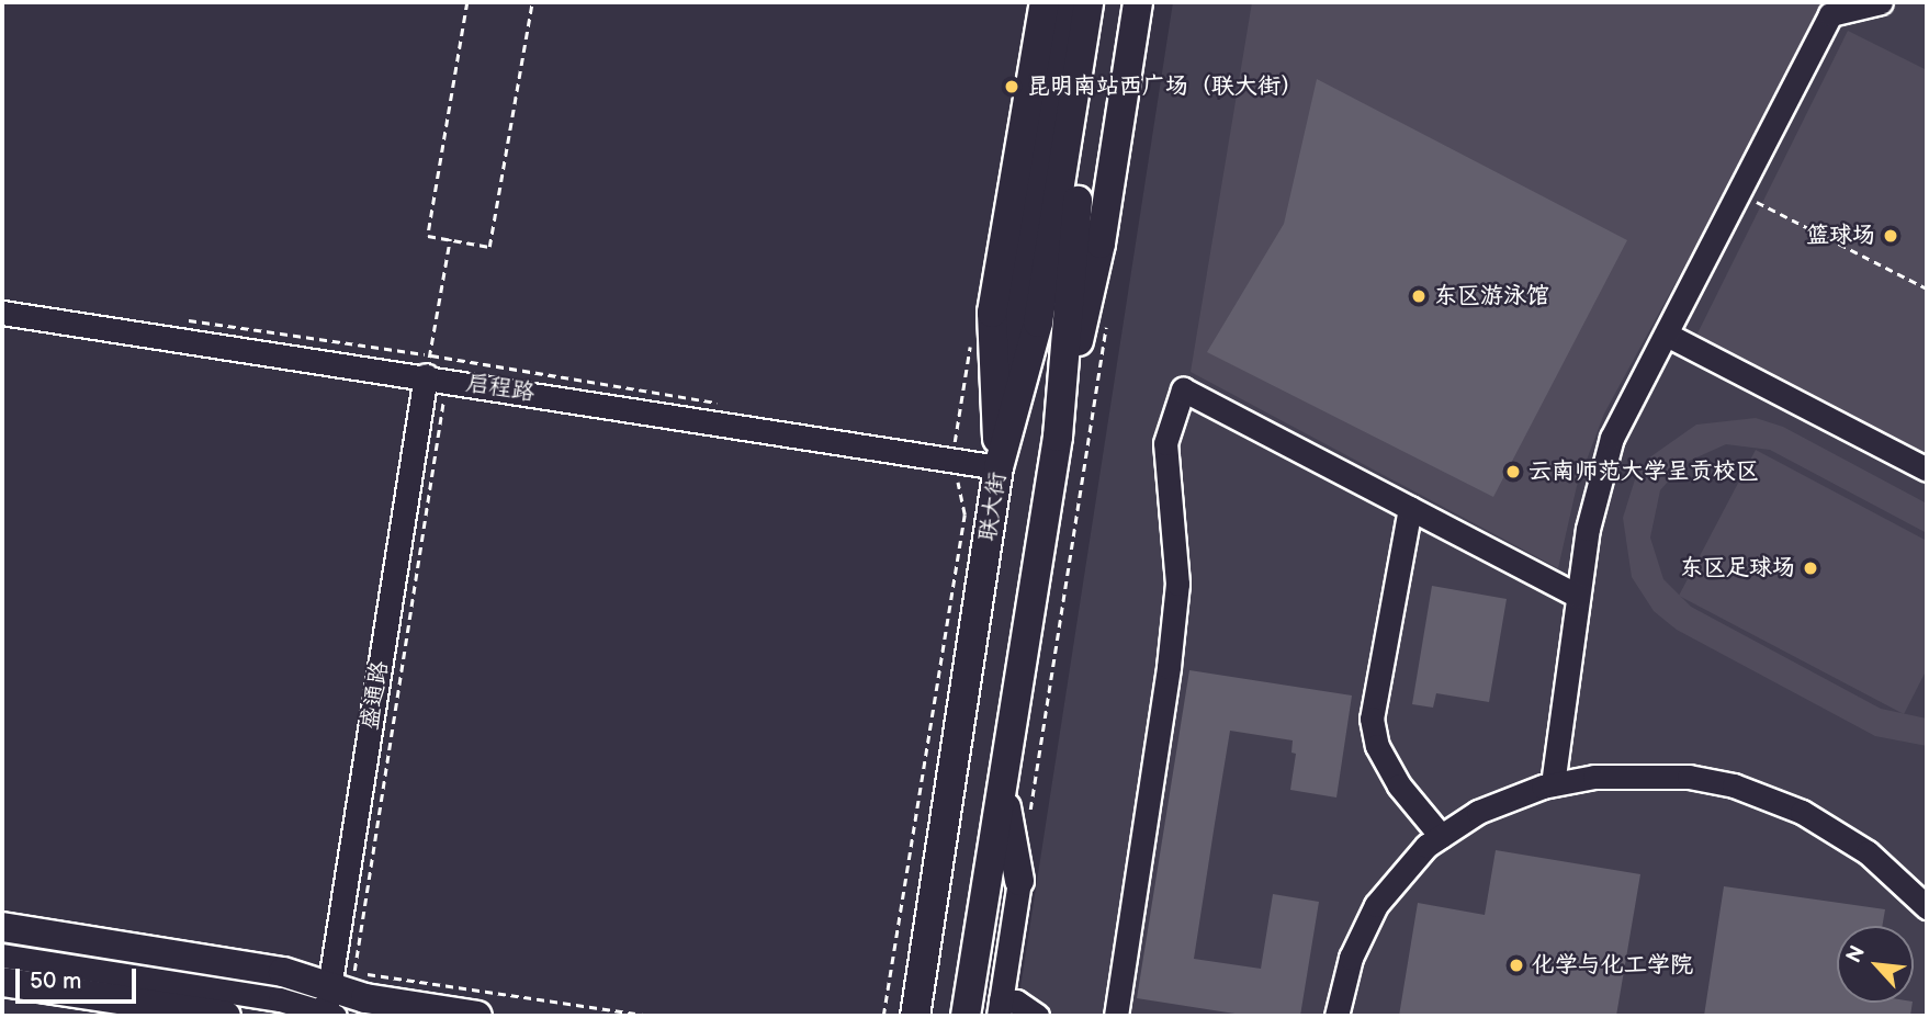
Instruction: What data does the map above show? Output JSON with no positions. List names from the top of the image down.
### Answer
{
  "streets": {
    "main road": ["联大街"],
    "street": ["启程路", "盛通路"]
  },
  "crossings": [
    ["启程路", "联大街"],
    ["启程路", "盛通路"]
  ],
  "places": [
    "昆明南站西广场（联大街）",
    "篮球场",
    "东区游泳馆",
    "云南师范大学呈贡校区",
    "东区足球场",
    "化学与化工学院"
  ],
  "scale_bar": "50 m",
  "north": "top left"
}
